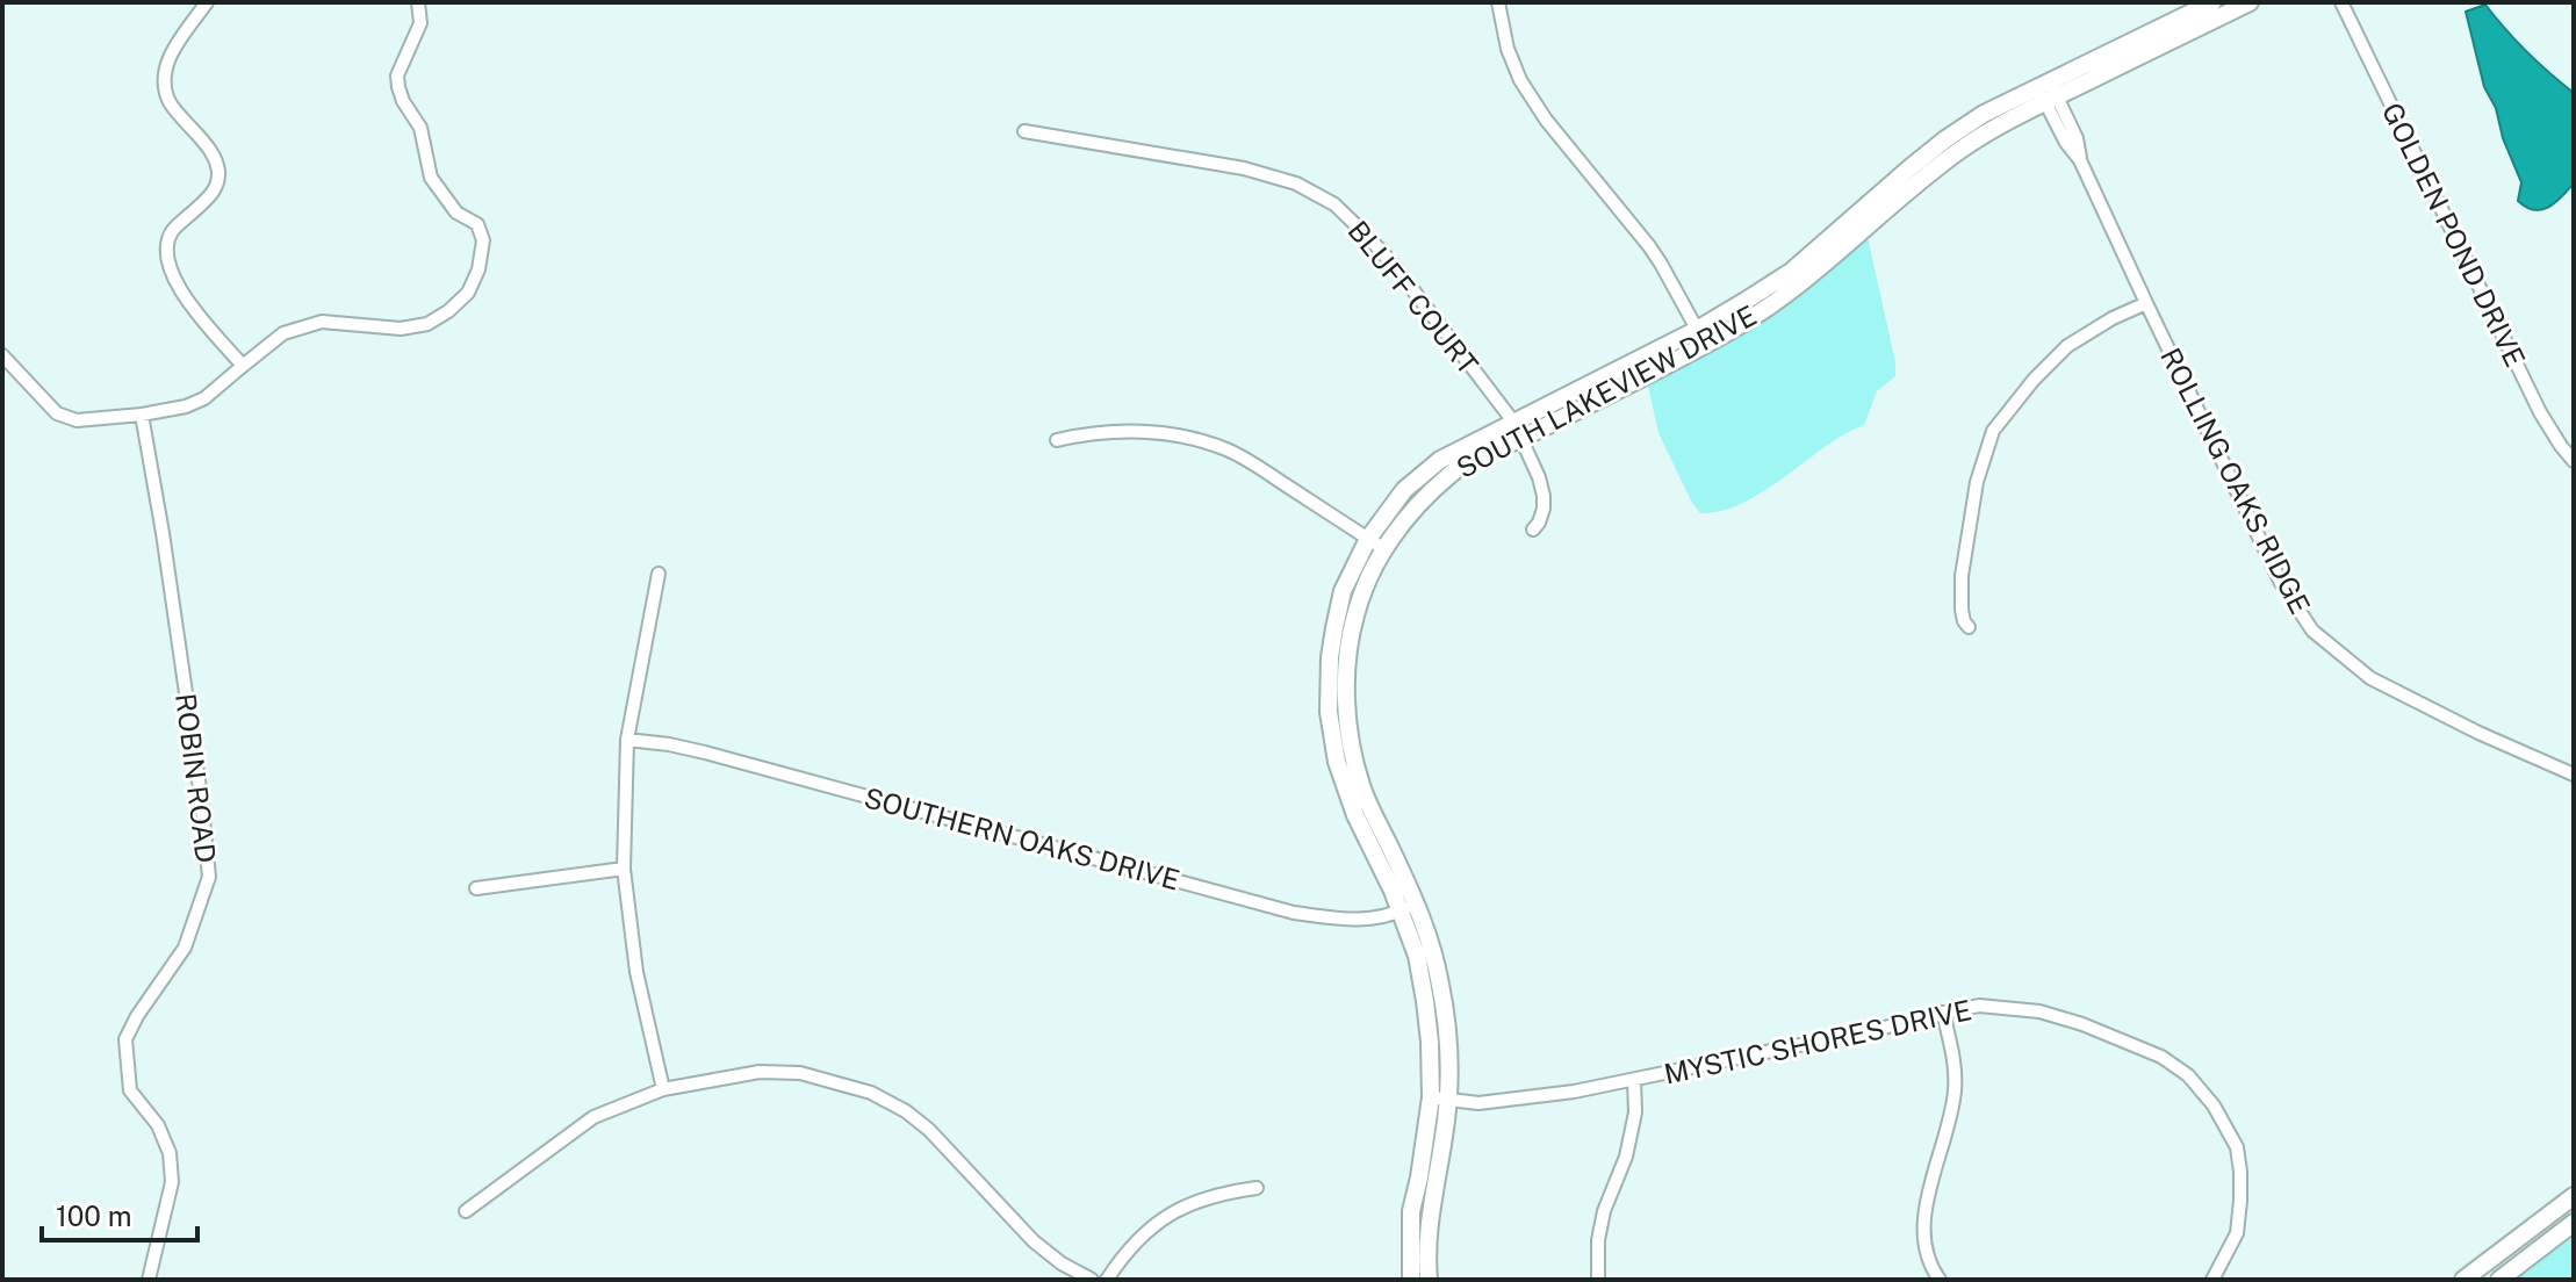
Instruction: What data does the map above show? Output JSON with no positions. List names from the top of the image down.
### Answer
{
  "streets": {
    "street": [
      "GOLDEN POND DRIVE",
      "BLUFF COURT",
      "SOUTH LAKEVIEW DRIVE",
      "ROLLING OAKS RIDGE",
      "ROBIN ROAD",
      "SOUTHERN OAKS DRIVE",
      "MYSTIC SHORES DRIVE"
    ]
  },
  "crossings": [
    ["BLUFF COURT", "SOUTH LAKEVIEW DRIVE"],
    ["SOUTH LAKEVIEW DRIVE", "ROLLING OAKS RIDGE"],
    ["SOUTH LAKEVIEW DRIVE", "SOUTHERN OAKS DRIVE"],
    ["SOUTH LAKEVIEW DRIVE", "MYSTIC SHORES DRIVE"]
  ],
  "scale_bar": "100 m"
}
